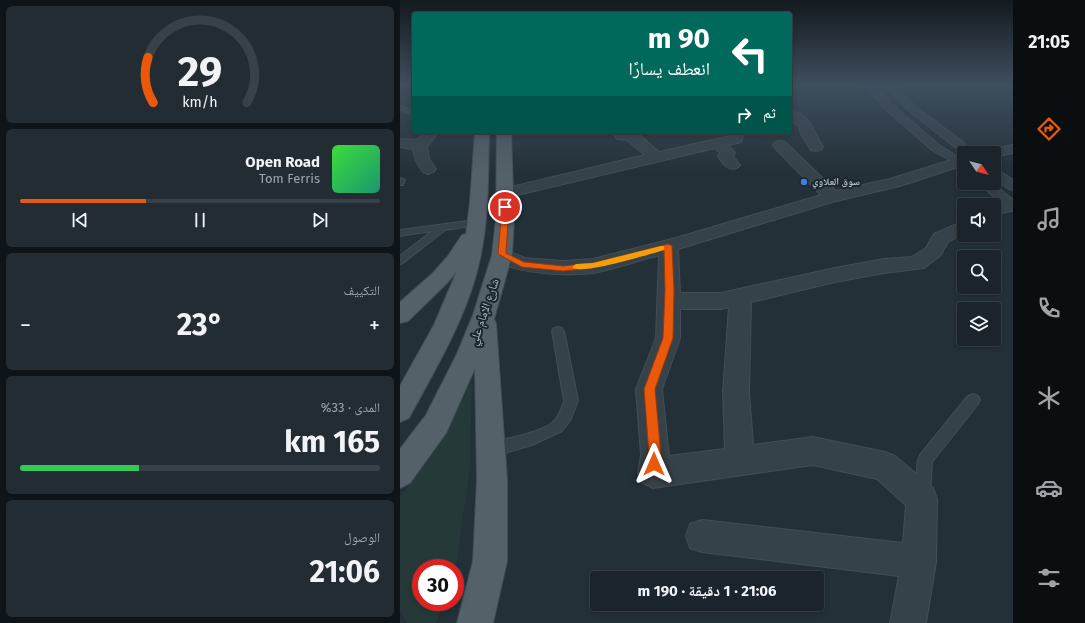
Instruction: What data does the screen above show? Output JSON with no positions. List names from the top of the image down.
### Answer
{
  "streets": {
    "main road": ["شارع الإمام علي"]
  },
  "places": ["سوق العلاوي"],
  "north": "bottom right",
  "page": {
    "tabs": "21:05",
    "turn": ["90 m", "انعطف يسارًا"],
    "then": "ثم",
    "song": ["Open Road", "Tom Ferris"],
    "tile": [
      "التكييف",
      ["المدى · 33%", "165 km"],
      ["الوصول", "21:06"]
    ],
    "heat": ["−", "23°", "+"],
    "limit": "30",
    "trip": "21:06 · 1 دقيقة · 190 m",
    "gauge": ["29", "km/h"]
  }
}
